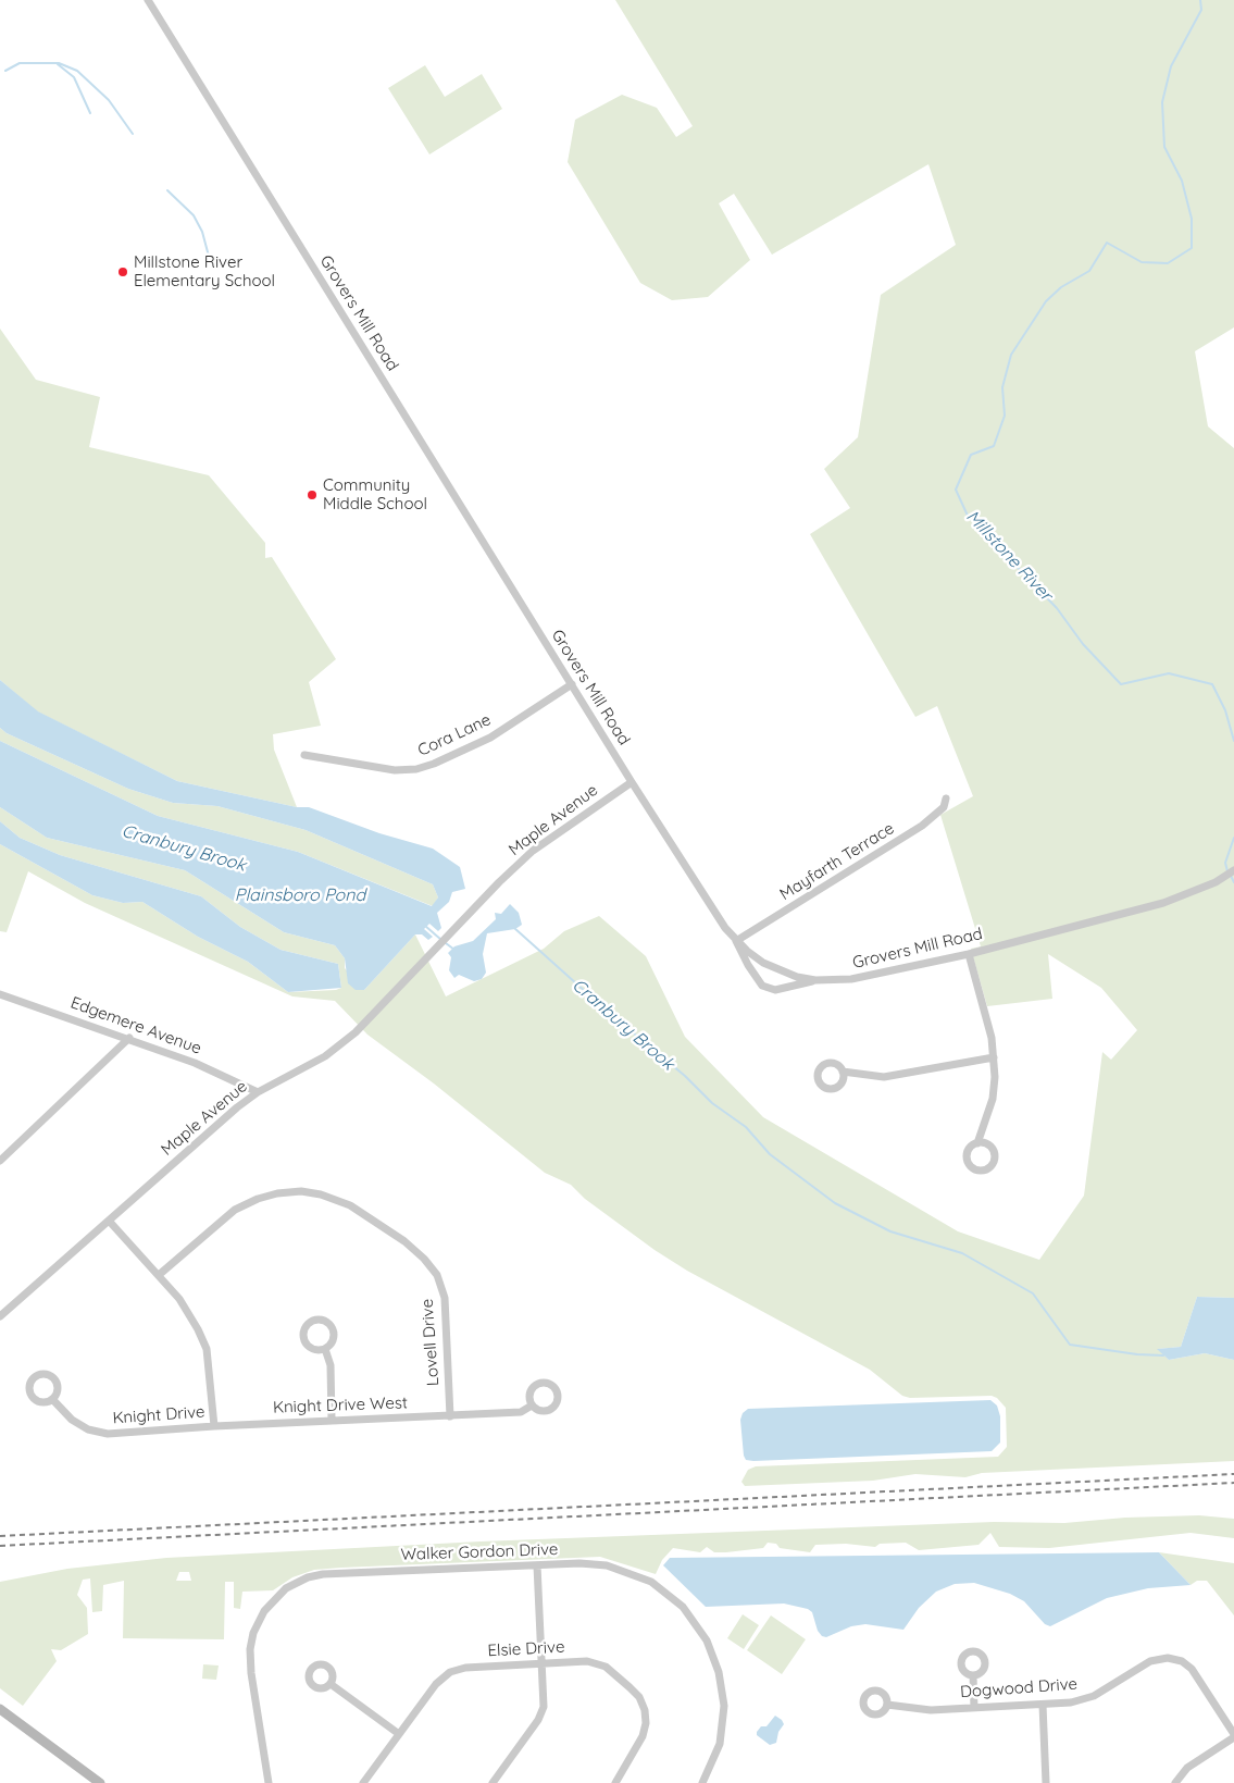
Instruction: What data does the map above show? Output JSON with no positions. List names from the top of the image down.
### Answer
{
  "streets": {
    "street": [
      "Grovers Mill Road",
      "Cora Lane",
      "Maple Avenue",
      "Mayfarth Terrace",
      "Edgemere Avenue",
      "Lovell Drive",
      "Knight Drive West",
      "Knight Drive",
      "Walker Gordon Drive",
      "Elsie Drive",
      "Dogwood Drive"
    ]
  },
  "crossings": [
    ["Grovers Mill Road", "Cora Lane"],
    ["Grovers Mill Road", "Maple Avenue"],
    ["Grovers Mill Road", "Mayfarth Terrace"],
    ["Maple Avenue", "Edgemere Avenue"],
    ["Lovell Drive", "Knight Drive West"],
    ["Knight Drive West", "Knight Drive"]
  ],
  "water": ["Millstone River", "Cranbury Brook", "Plainsboro Pond"],
  "places": ["Millstone River Elementary School", "Community Middle School"]
}
